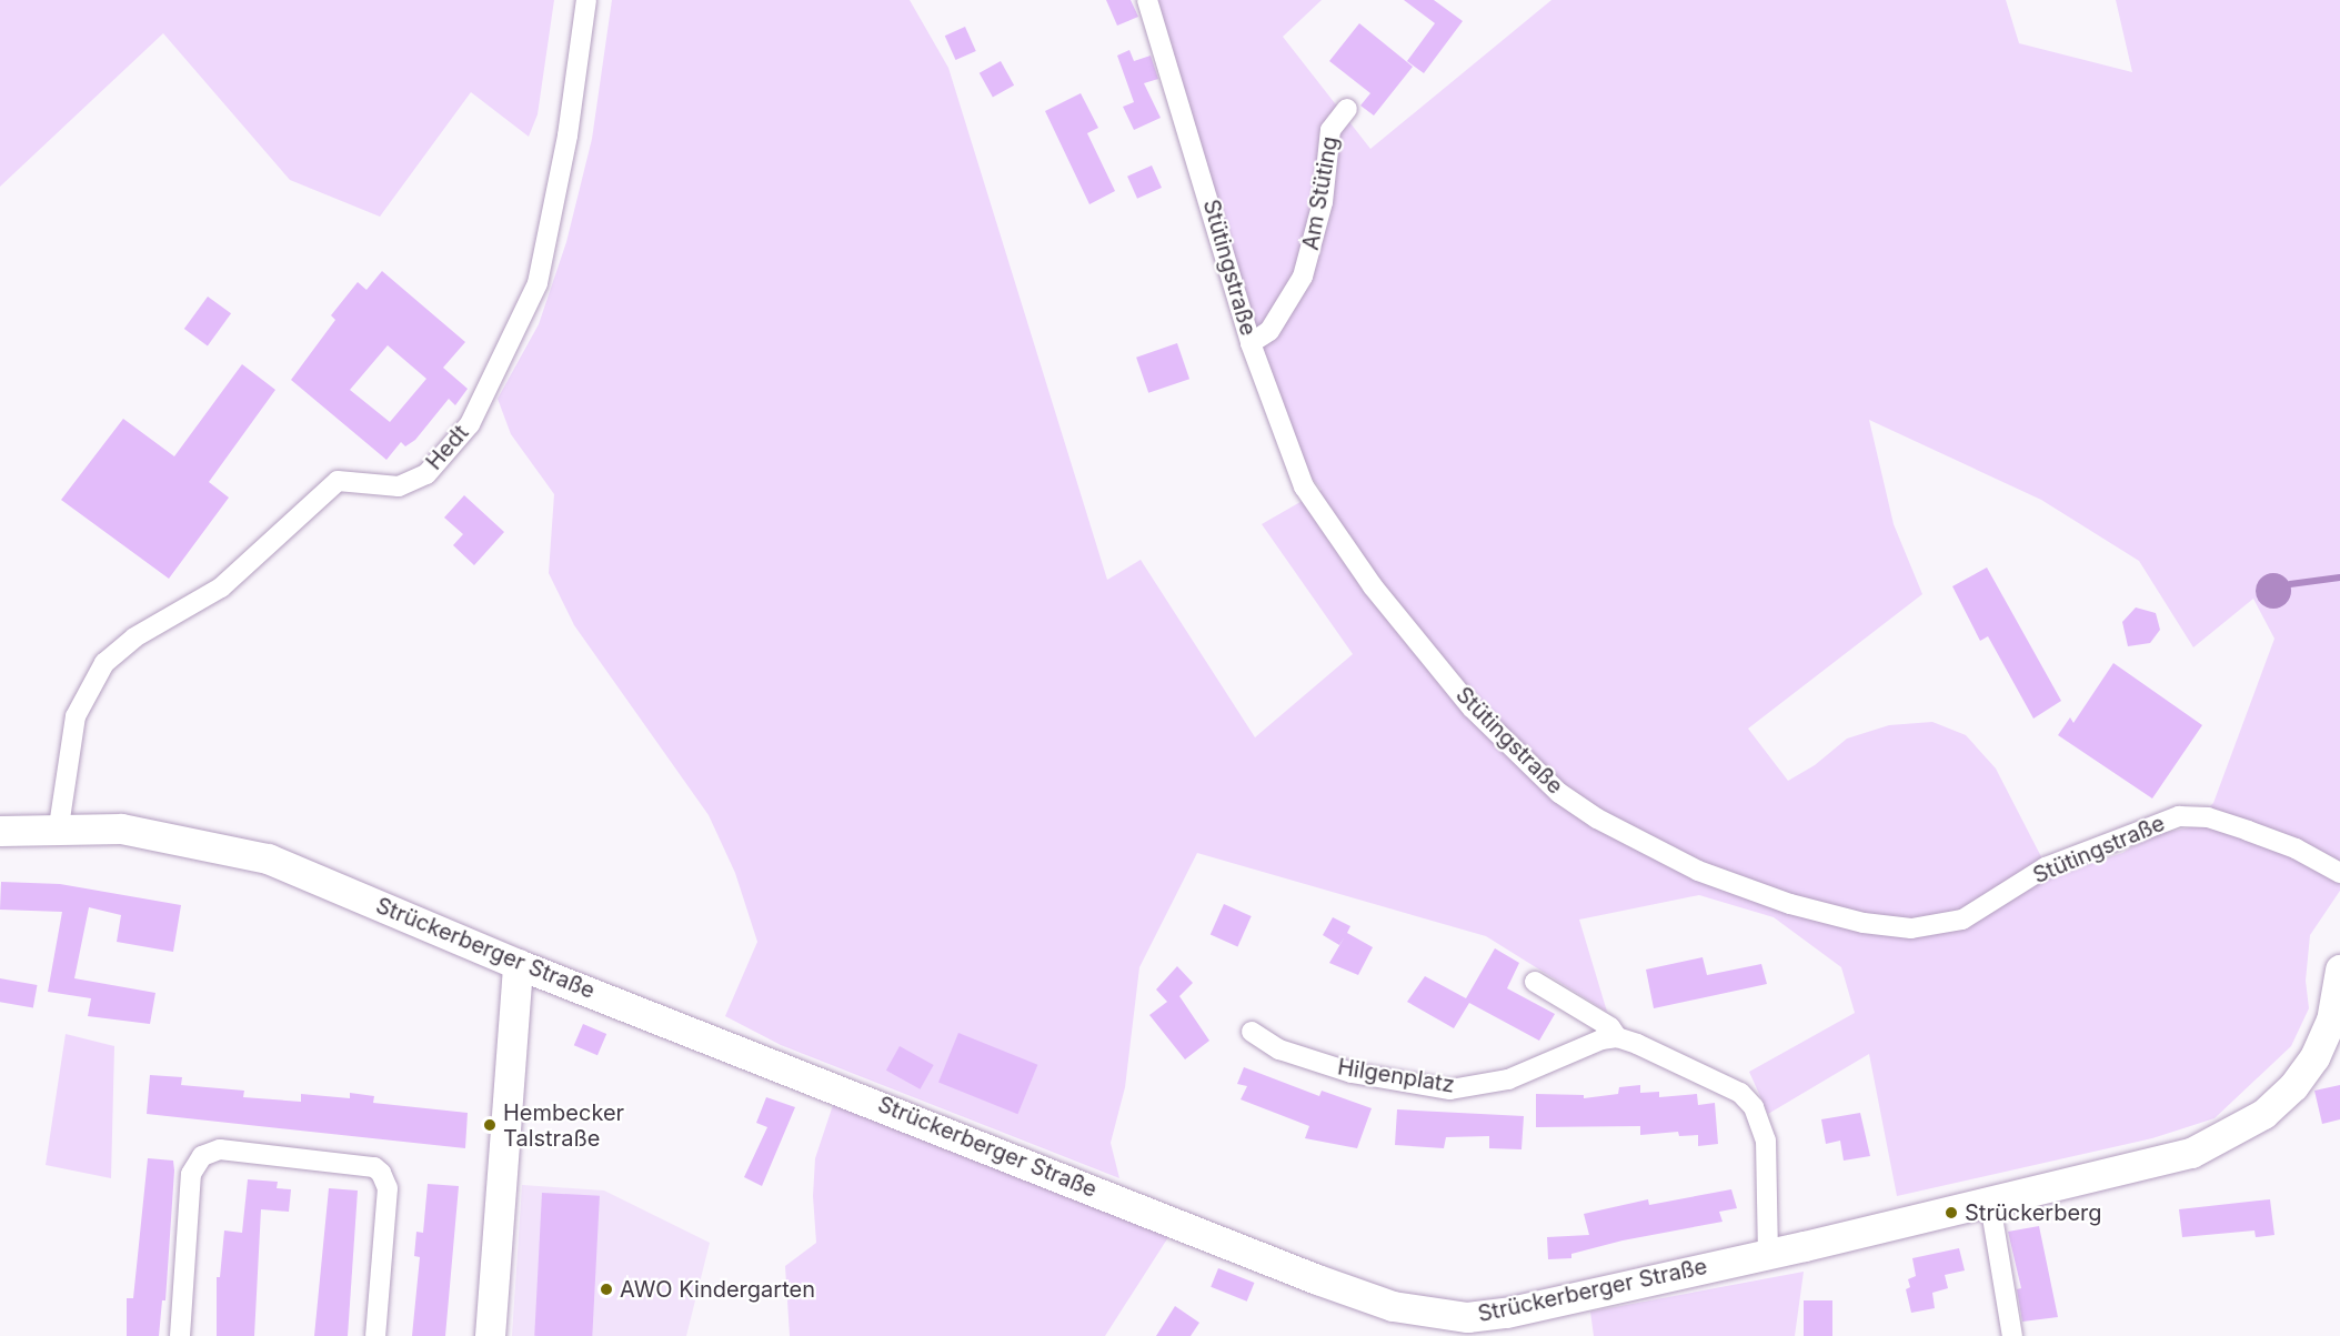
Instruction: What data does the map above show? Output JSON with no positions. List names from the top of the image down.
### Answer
{
  "streets": {
    "main road": ["Strückerberger Straße"],
    "street": [
      "Am Stüting",
      "Stütingstraße",
      "Hedt",
      "Hilgenplatz"
    ]
  },
  "crossings": [
    ["Am Stüting", "Stütingstraße"],
    ["Hedt", "Strückerberger Straße"]
  ],
  "places": ["Hembecker Talstraße", "Strückerberg", "AWO Kindergarten"]
}
